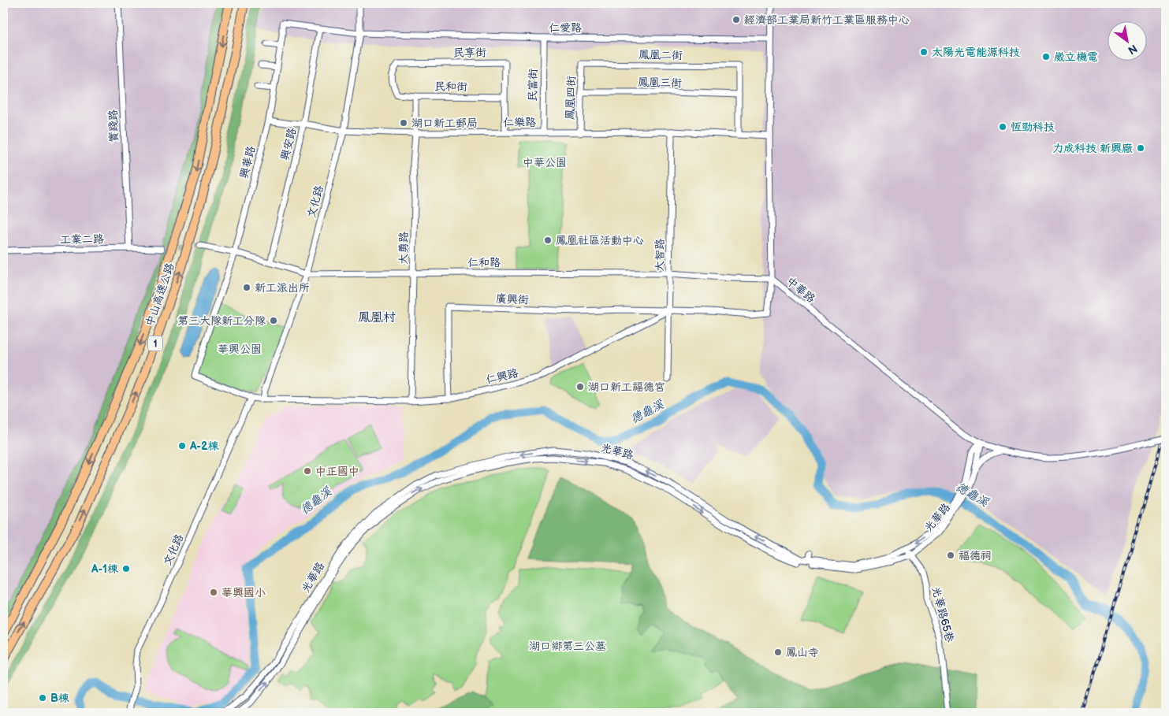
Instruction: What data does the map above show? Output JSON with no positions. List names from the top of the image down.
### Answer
{
  "streets": {
    "highway": ["中山高速公路", "1"],
    "street": [
      "仁愛路",
      "民享街",
      "鳳凰二街",
      "鳳凰三街",
      "民富街",
      "民和街",
      "鳳凰四街",
      "仁樂路",
      "實踐路",
      "興安路",
      "興華路",
      "文化路",
      "工業二路",
      "大勇路",
      "大智路",
      "仁和路",
      "中華路",
      "廣興街",
      "仁興路",
      "光華路",
      "光華路65巷"
    ]
  },
  "crossings": [
    ["仁愛路", "民富街"],
    ["仁愛路", "興華路"],
    ["仁愛路", "文化路"],
    ["仁愛路", "中華路"],
    ["民享街", "民和街"],
    ["民享街", "仁樂路"],
    ["鳳凰二街", "鳳凰三街"],
    ["鳳凰二街", "鳳凰四街"],
    ["鳳凰三街", "鳳凰四街"],
    ["民富街", "仁樂路"],
    ["民和街", "大勇路"],
    ["鳳凰四街", "仁樂路"],
    ["仁樂路", "興安路"],
    ["仁樂路", "興華路"],
    ["仁樂路", "文化路"],
    ["仁樂路", "大勇路"],
    ["仁樂路", "大智路"],
    ["仁樂路", "中華路"],
    ["實踐路", "工業二路"],
    ["興安路", "興華路"],
    ["興安路", "仁和路"],
    ["興華路", "文化路"],
    ["興華路", "仁和路"],
    ["興華路", "仁興路"],
    ["文化路", "仁和路"],
    ["文化路", "仁興路"],
    ["大勇路", "仁和路"],
    ["大勇路", "仁興路"],
    ["大智路", "仁和路"],
    ["大智路", "廣興街"],
    ["大智路", "仁興路"],
    ["仁和路", "中華路"],
    ["仁和路", "仁興路"],
    ["中華路", "仁興路"],
    ["中華路", "光華路"],
    ["廣興街", "仁興路"],
    ["光華路", "光華路65巷"]
  ],
  "districts": ["鳳凰村"],
  "water": ["德龜溪"],
  "parks": ["中華公園", "華興公園", "湖口鄉第三公墓"],
  "places": [
    "經濟部工業局新竹工業區服務中心",
    "太陽光電能源科技",
    "崴立機電",
    "湖口新工郵局",
    "恆勁科技",
    "力成科技 新興廠",
    "鳳凰社區活動中心",
    "新工派出所",
    "第三大隊新工分隊",
    "湖口新工福德宮",
    "A-2棟",
    "中正國中",
    "福德祠",
    "A-1棟",
    "華興國小",
    "鳳山寺",
    "B棟"
  ],
  "north": "bottom right"
}
